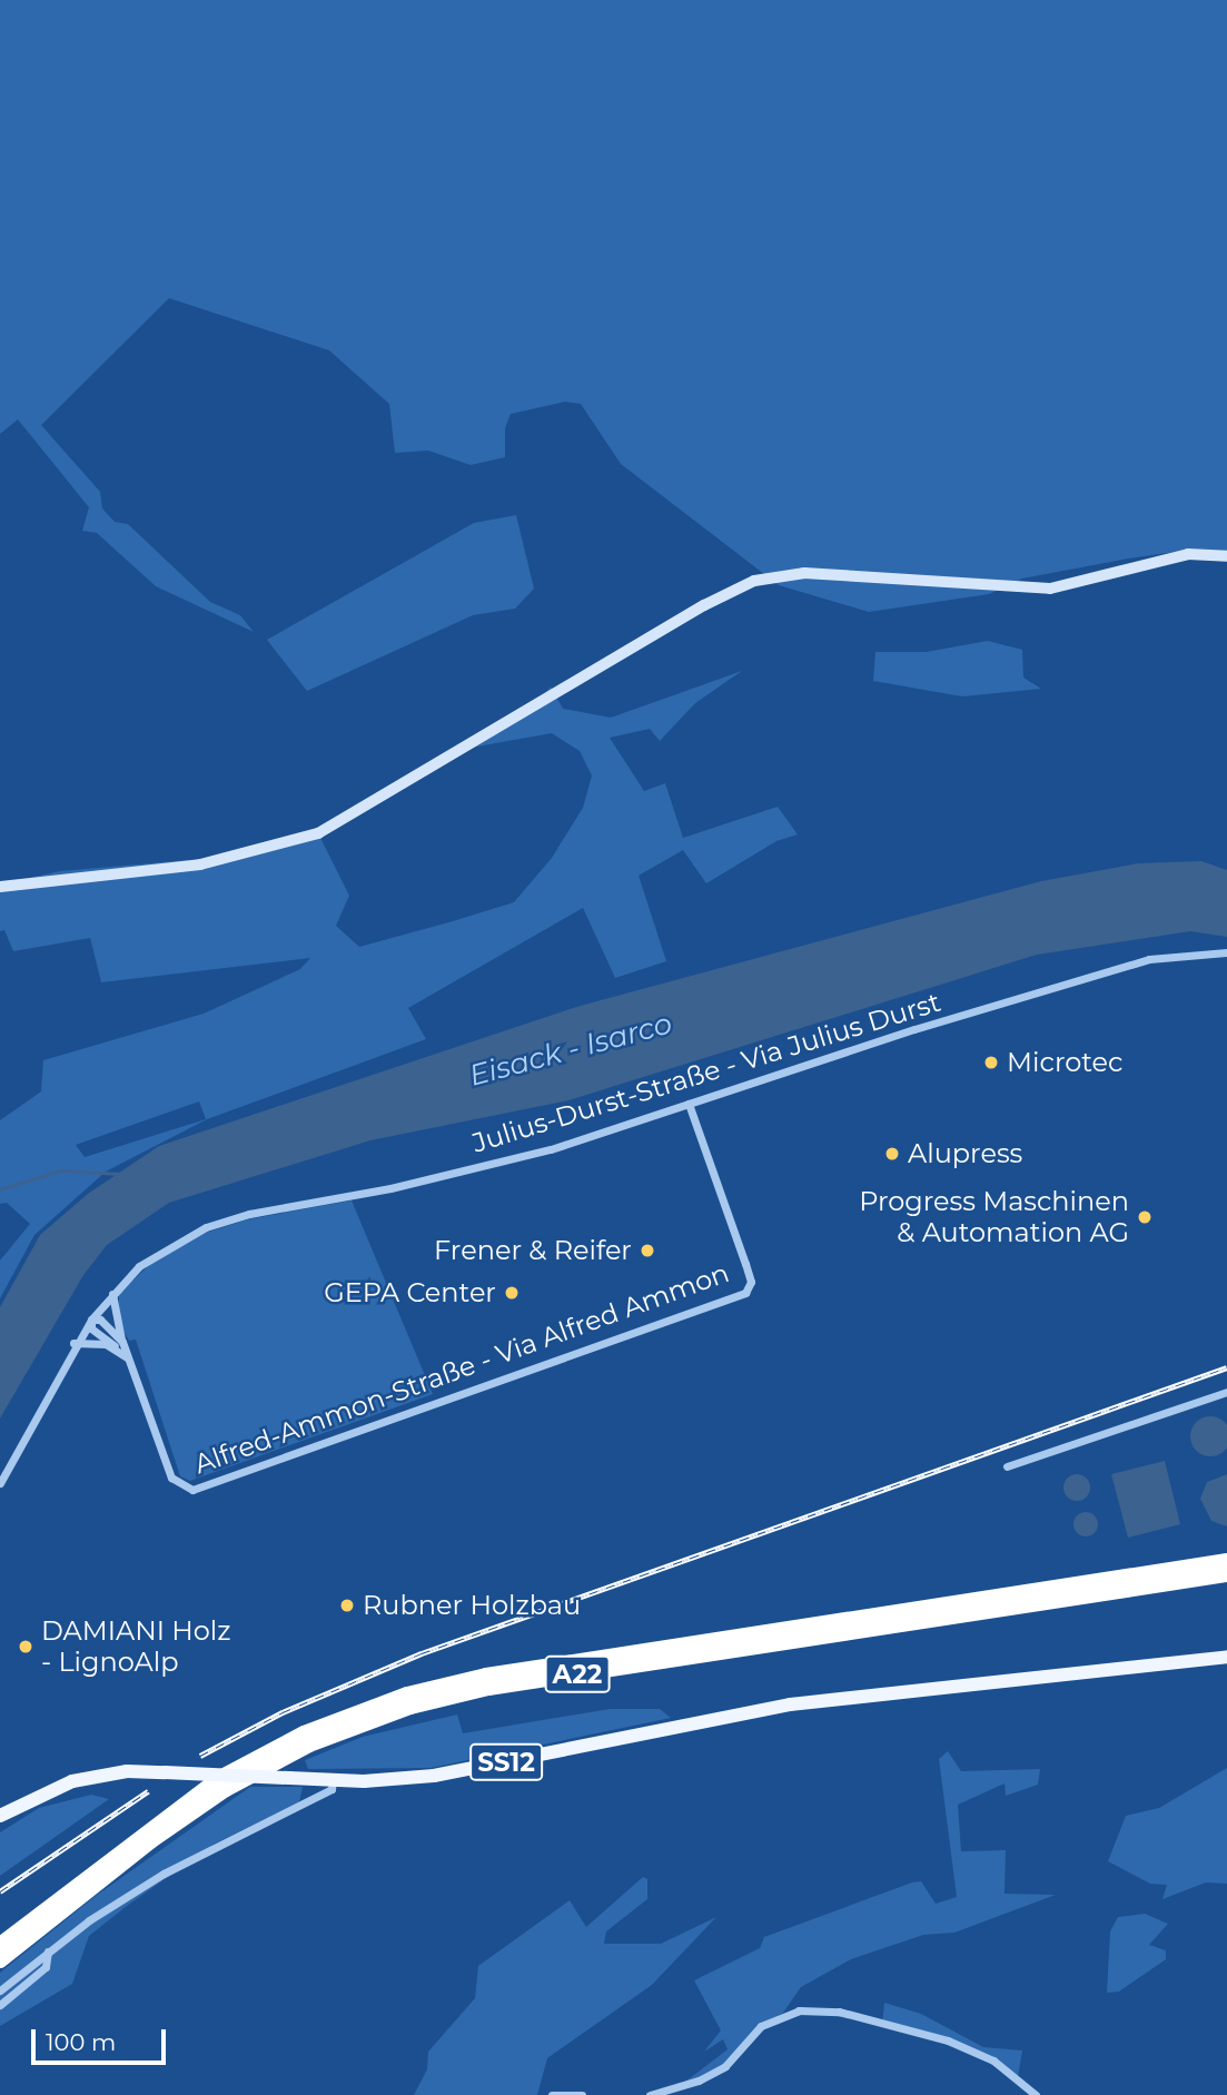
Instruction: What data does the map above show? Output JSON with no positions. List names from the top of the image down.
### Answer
{
  "streets": {
    "highway": ["A22"],
    "main road": ["SS12"],
    "street": ["Julius-Durst-Straße - Via Julius Durst", "Alfred-Ammon-Straße - Via Alfred Ammon"]
  },
  "crossings": [
    ["Julius-Durst-Straße - Via Julius Durst", "Alfred-Ammon-Straße - Via Alfred Ammon"]
  ],
  "water": ["Eisack - Isarco"],
  "places": [
    "Microtec",
    "Alupress",
    "Progress Maschinen & Automation AG",
    "Frener & Reifer",
    "GEPA Center",
    "Rubner Holzbau",
    "DAMIANI Holz - LignoAlp"
  ],
  "scale_bar": "100 m"
}
